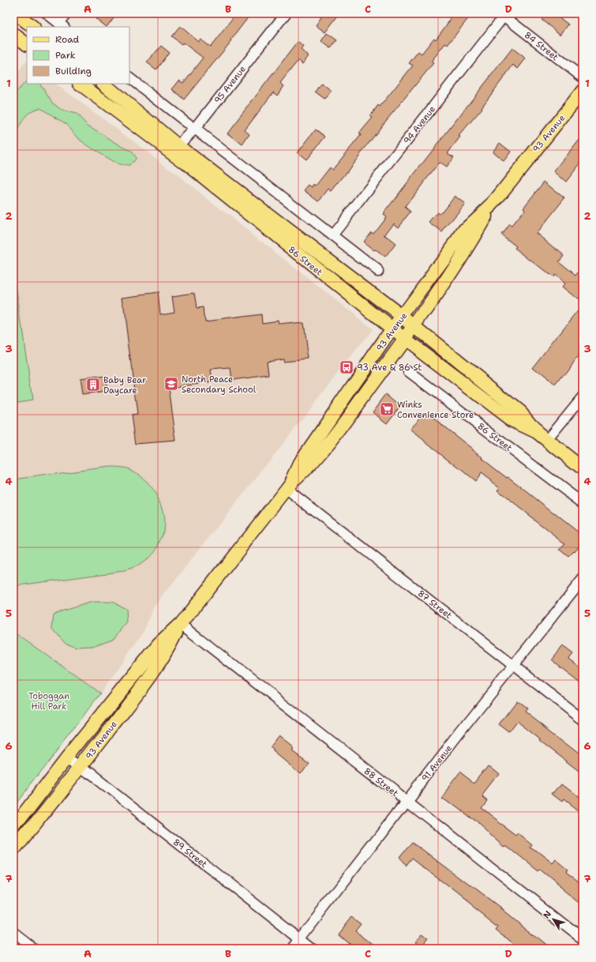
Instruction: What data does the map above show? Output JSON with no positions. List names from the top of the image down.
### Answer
{
  "streets": {
    "main road": ["93 Avenue", "86 Street"],
    "street": [
      "84 Street",
      "95 Avenue",
      "94 Avenue",
      "87 Street",
      "91 Avenue",
      "88 Street",
      "89 Street"
    ]
  },
  "crossings": [
    ["84 Street", "94 Avenue"],
    ["95 Avenue", "86 Street"],
    ["93 Avenue", "86 Street"],
    ["93 Avenue", "87 Street"],
    ["93 Avenue", "88 Street"],
    ["93 Avenue", "89 Street"],
    ["87 Street", "91 Avenue"],
    ["91 Avenue", "88 Street"],
    ["91 Avenue", "89 Street"]
  ],
  "parks": ["Toboggan Hill Park"],
  "places": {
    "bus stop": ["93 Ave & 86 St"],
    "school or university": ["North Peace Secondary School"],
    "building": ["Baby Bear Daycare"],
    "supermarket": ["Winks Convenience Store"]
  },
  "legend": ["Road", "Park", "Building"],
  "north": "top left",
  "grid": {
    "columns": [
      "A",
      "B",
      "C",
      "D"
    ],
    "rows": [
      "1",
      "2",
      "3",
      "4",
      "5",
      "6",
      "7"
    ]
  }
}
